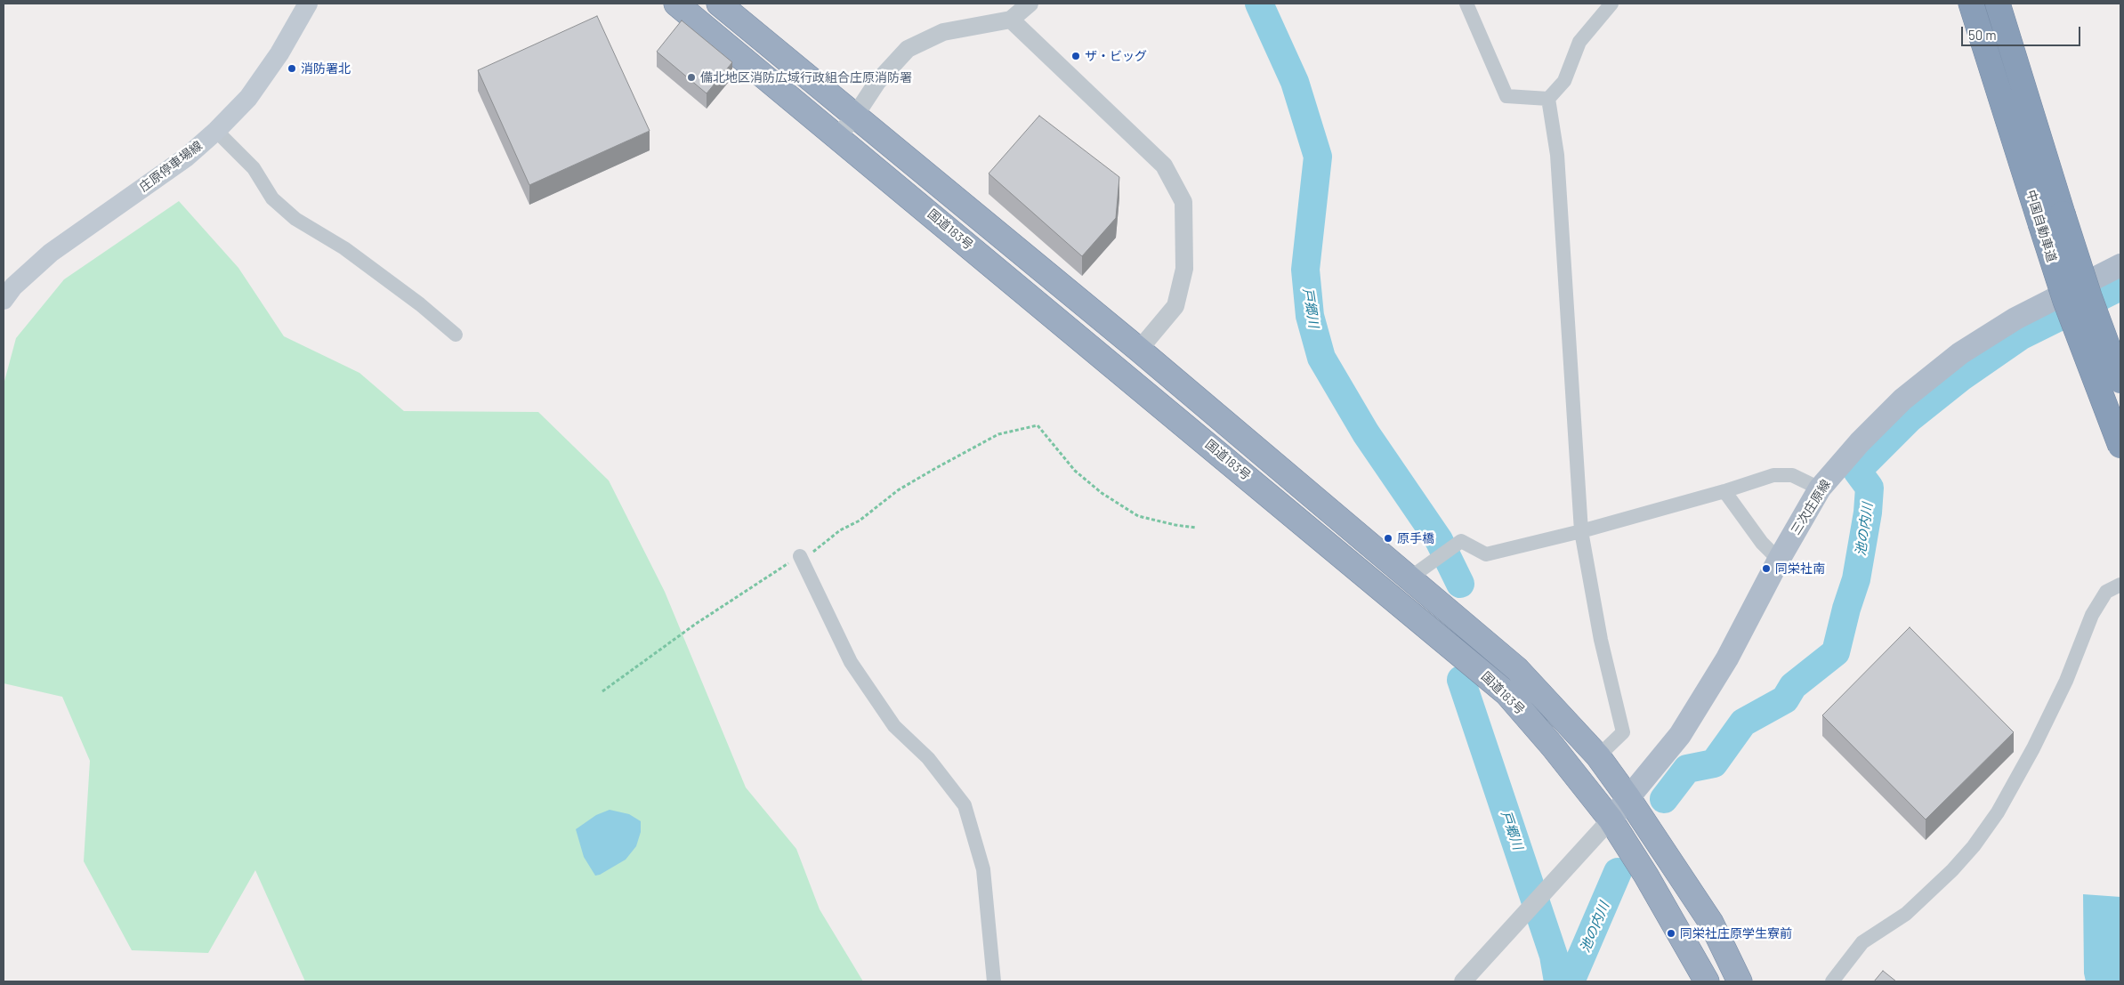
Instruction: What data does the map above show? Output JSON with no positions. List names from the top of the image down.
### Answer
{
  "streets": {
    "highway": ["中国自動車道", "国道183号"],
    "main road": ["庄原停車場線", "三次庄原線"]
  },
  "crossings": [
    ["国道183号", "三次庄原線"]
  ],
  "water": ["戸郷川", "池の内川"],
  "places": [
    "ザ・ビッグ",
    "消防署北",
    "備北地区消防広域行政組合庄原消防署",
    "原手橋",
    "同栄社南",
    "同栄社庄原学生寮前"
  ],
  "scale_bar": "50 m"
}
